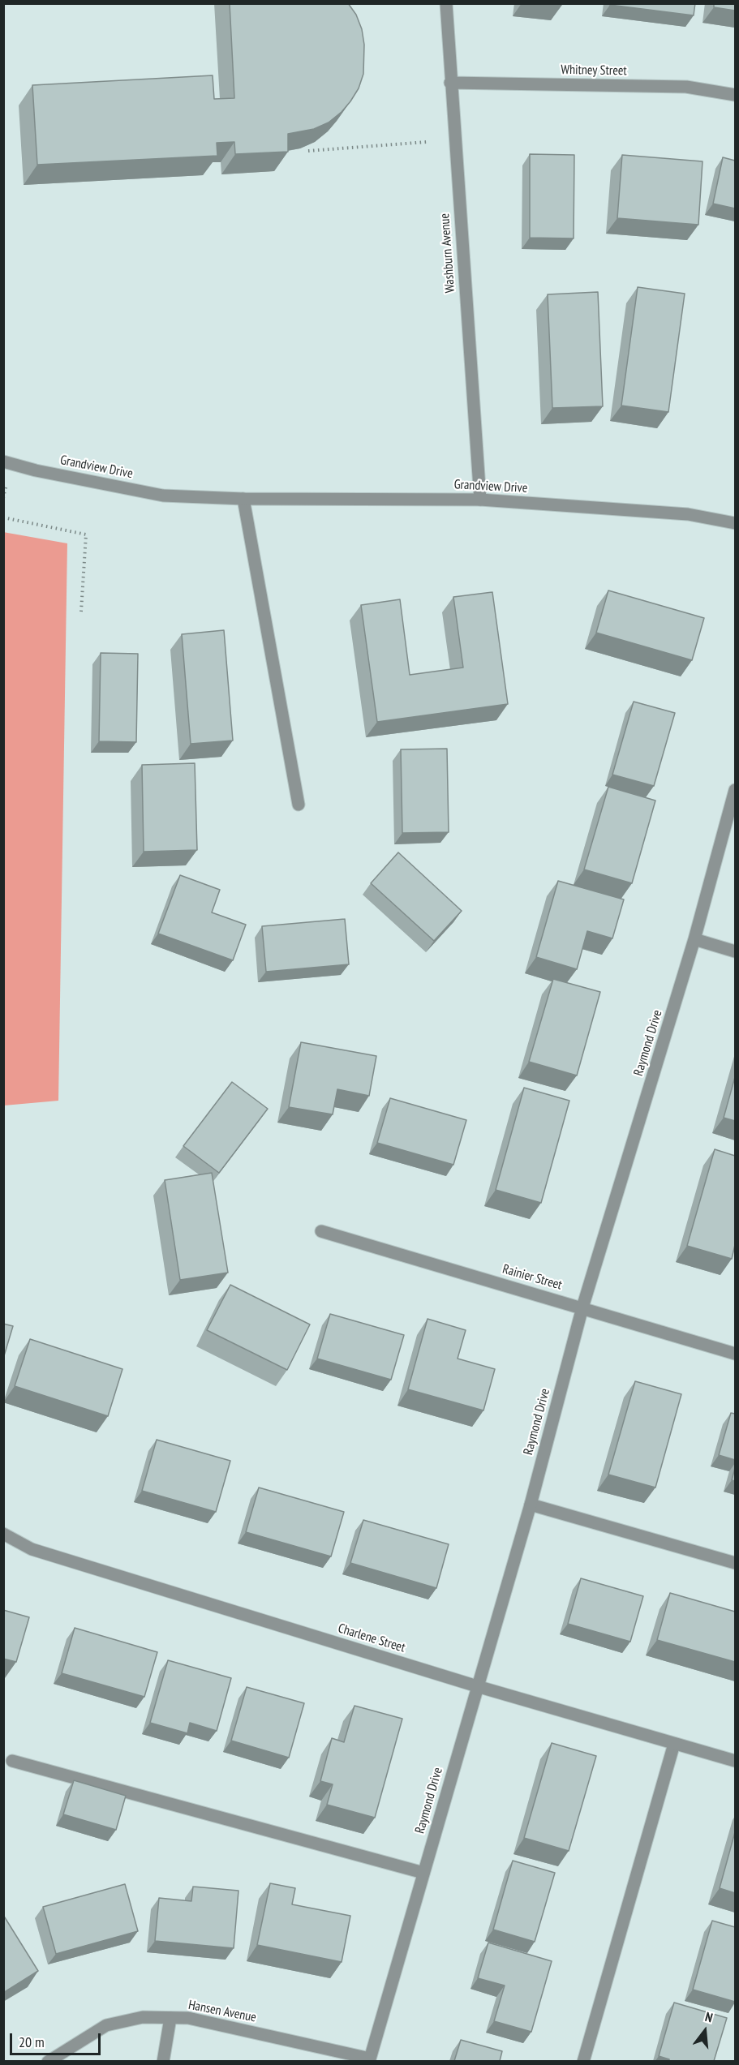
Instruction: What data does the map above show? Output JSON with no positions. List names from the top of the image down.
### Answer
{
  "streets": {
    "street": [
      "Whitney Street",
      "Washburn Avenue",
      "Grandview Drive",
      "Raymond Drive",
      "Rainier Street",
      "Charlene Street",
      "Hansen Avenue"
    ]
  },
  "crossings": [
    ["Whitney Street", "Washburn Avenue"],
    ["Washburn Avenue", "Grandview Drive"],
    ["Raymond Drive", "Rainier Street"],
    ["Raymond Drive", "Charlene Street"],
    ["Raymond Drive", "Hansen Avenue"]
  ],
  "scale_bar": "20 m",
  "north": "top"
}
